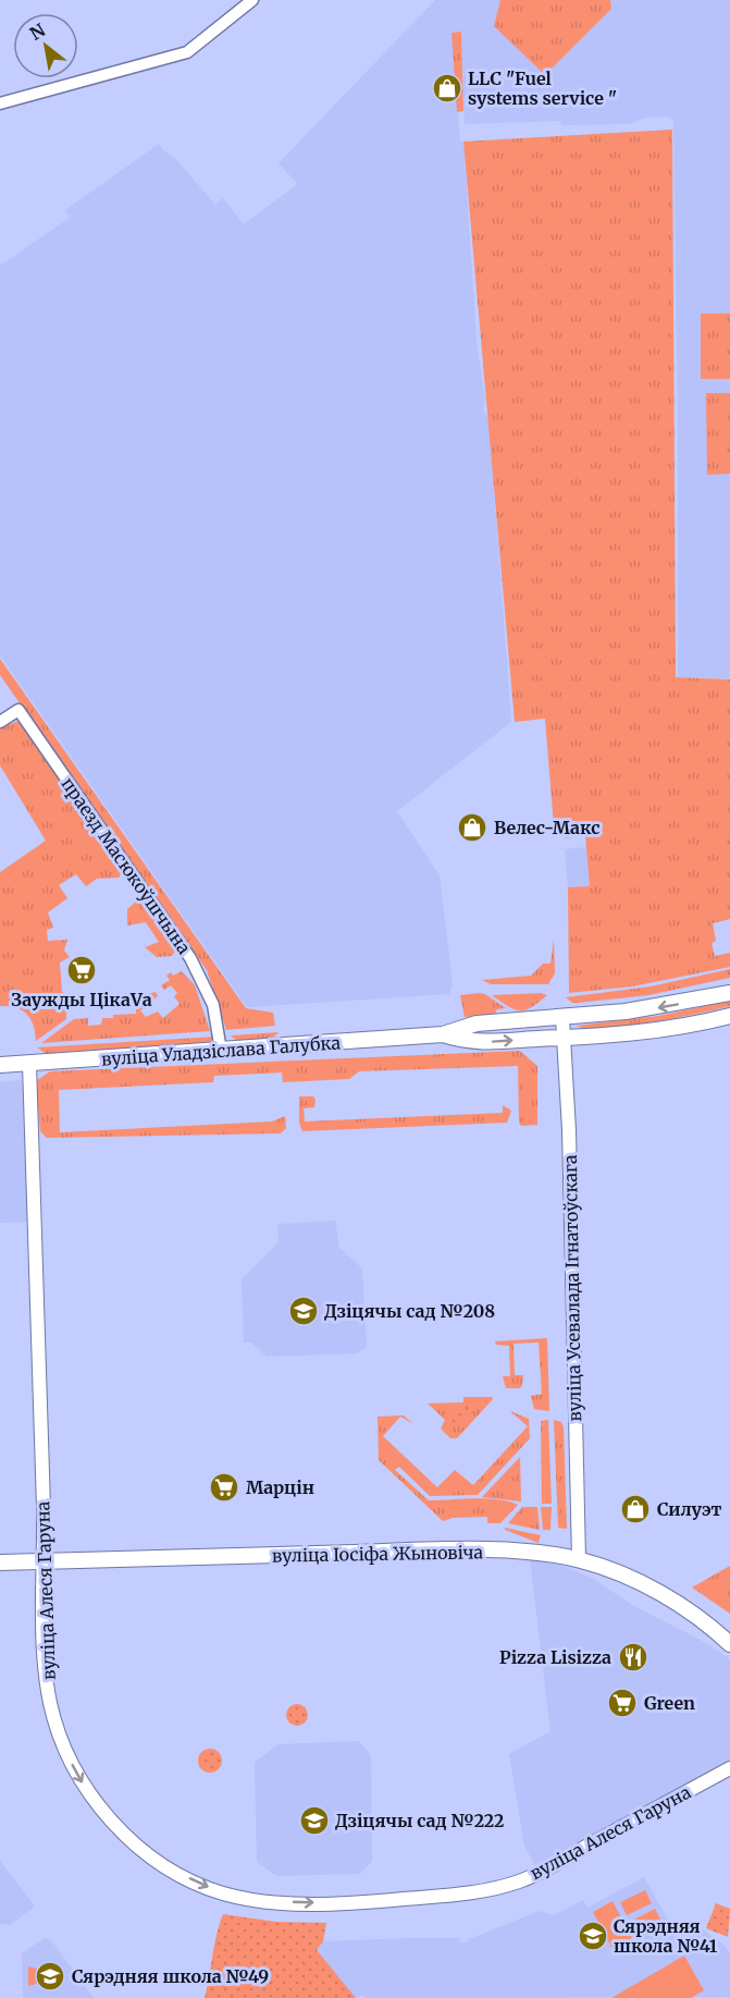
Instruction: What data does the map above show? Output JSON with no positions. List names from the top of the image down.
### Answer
{
  "streets": {
    "main road": ["вуліца Уладзіслава Галубка", "вуліца Іосіфа Жыновіча"],
    "street": ["праезд Масюкоўшчына", "вуліца Усевалада Ігнатоўскага", "вуліца Алеся Гаруна"]
  },
  "crossings": [
    ["праезд Масюкоўшчына", "вуліца Уладзіслава Галубка"],
    ["вуліца Уладзіслава Галубка", "вуліца Усевалада Ігнатоўскага"],
    ["вуліца Уладзіслава Галубка", "вуліца Алеся Гаруна"],
    ["вуліца Усевалада Ігнатоўскага", "вуліца Іосіфа Жыновіча"],
    ["вуліца Іосіфа Жыновіча", "вуліца Алеся Гаруна"]
  ],
  "places": {
    "shop": ["LLC \"Fuel systems service \"", "Велес-Макс", "Силуэт"],
    "supermarket": ["Заужды ЦікаVа", "Марцін", "Green"],
    "school or university": [
      "Дзіцячы сад №208",
      "Дзіцячы сад №222",
      "Сярэдняя школа №41",
      "Сярэдняя школа №49"
    ],
    "restaurant": ["Pizza Lisizza"]
  },
  "north": "top left"
}
